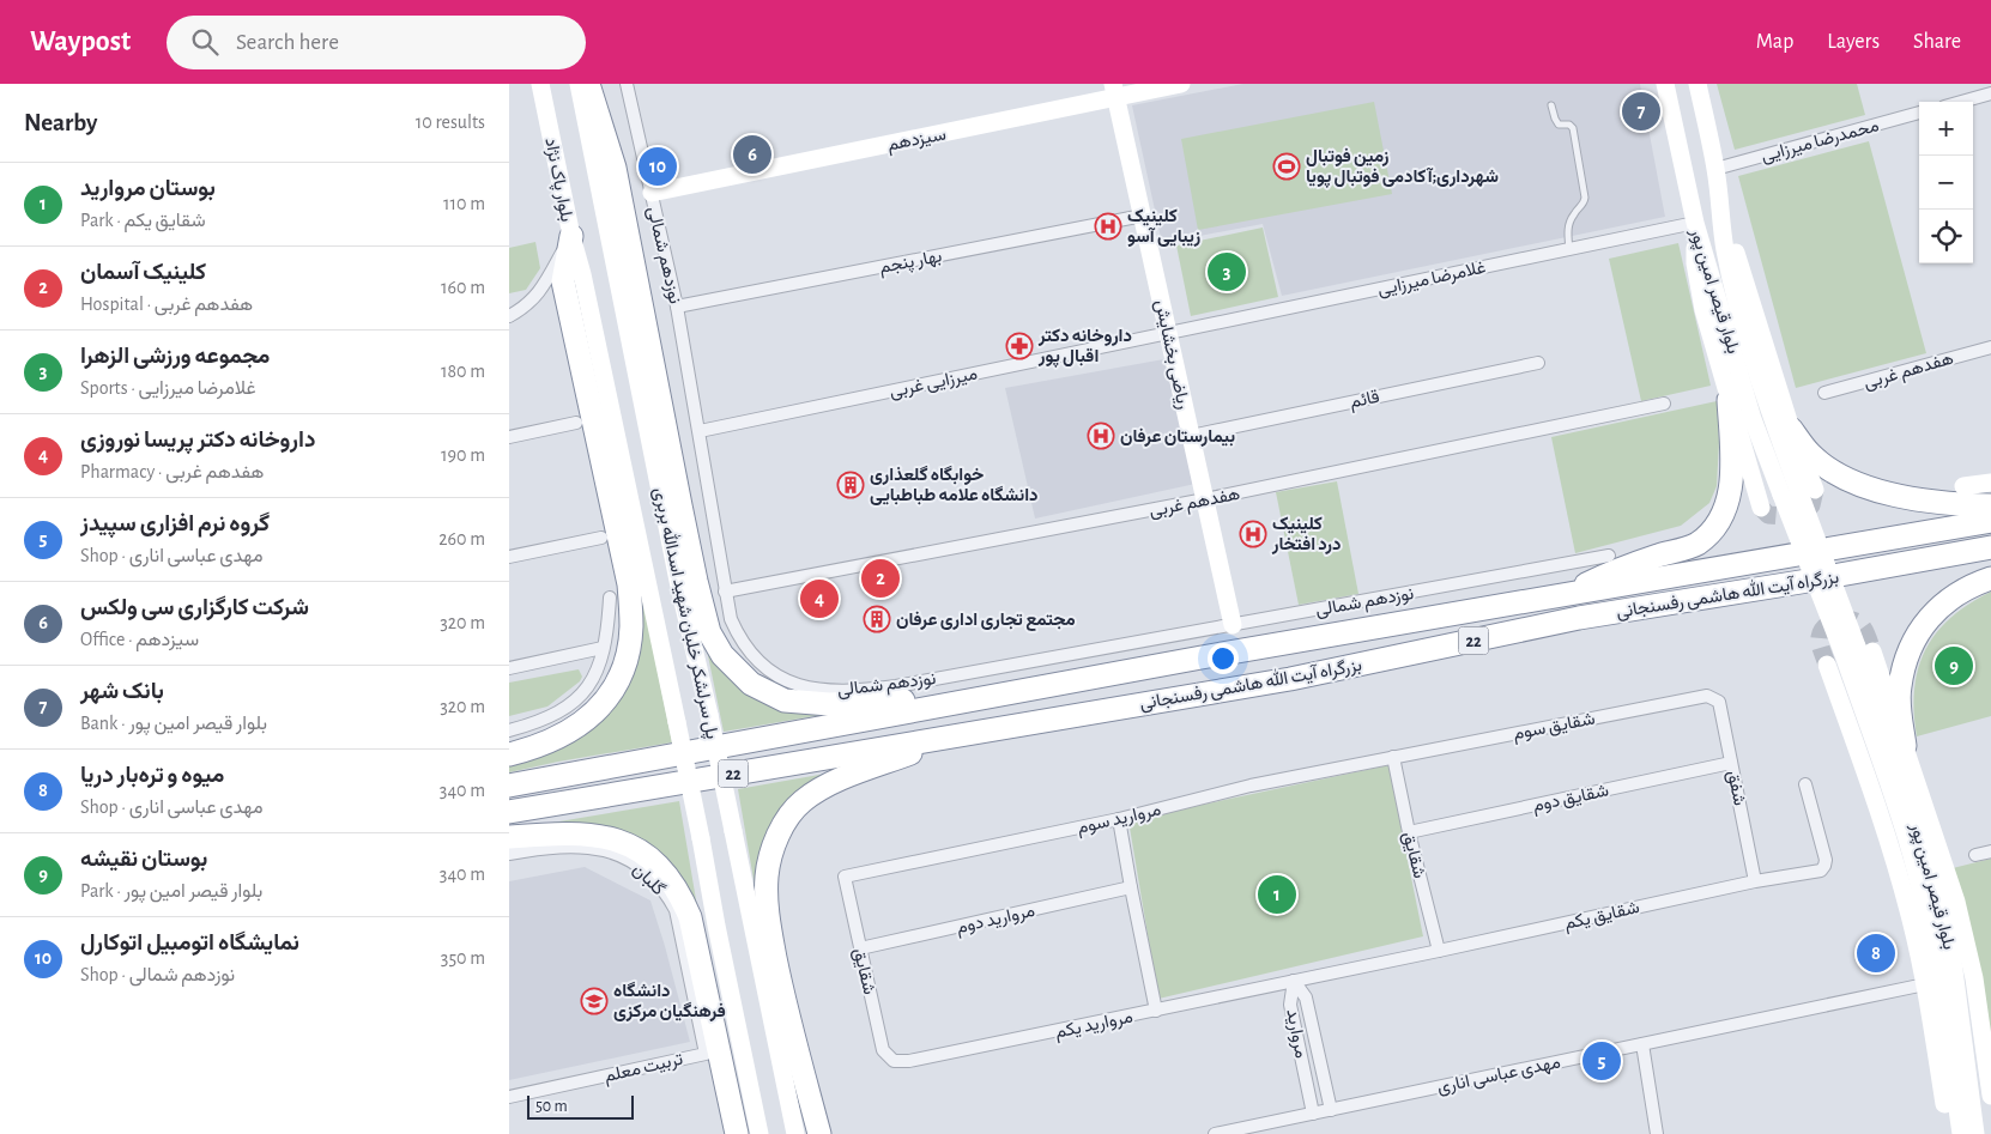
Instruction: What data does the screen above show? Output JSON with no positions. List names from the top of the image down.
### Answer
{
  "streets": {
    "highway": ["بزرگراه آیت الله هاشمی رفسنجانی", "22"],
    "main road": [
      "سیزدهم",
      "بلوار پاک نژاد",
      "بلوار قیصر امین پور",
      "ریاضی بخشایش",
      "پل سرلشکر خلبان شهید اسدالله بربری"
    ],
    "street": [
      "محمدرضا میرزایی",
      "نوزدهم شمالی",
      "بهار پنجم",
      "غلامرضا میرزایی",
      "هفدهم غربی",
      "میرزایی غربی",
      "قائم",
      "شقایق سوم",
      "شفق",
      "شقایق دوم",
      "مروارید سوم",
      "شقایق",
      "گلبان",
      "شقایق یکم",
      "مروارید دوم",
      "مروارید یکم",
      "مروارید",
      "تربیت معلم",
      "مهدی عباسی اناری"
    ]
  },
  "crossings": [
    ["سیزدهم", "نوزدهم شمالی"],
    ["سیزدهم", "ریاضی بخشایش"],
    ["محمدرضا میرزایی", "بلوار قیصر امین پور"],
    ["بلوار پاک نژاد", "پل سرلشکر خلبان شهید اسدالله بربری"],
    ["نوزدهم شمالی", "بهار پنجم"],
    ["نوزدهم شمالی", "ریاضی بخشایش"],
    ["نوزدهم شمالی", "هفدهم غربی"],
    ["نوزدهم شمالی", "میرزایی غربی"],
    ["بهار پنجم", "ریاضی بخشایش"],
    ["غلامرضا میرزایی", "بلوار قیصر امین پور"],
    ["غلامرضا میرزایی", "ریاضی بخشایش"],
    ["غلامرضا میرزایی", "میرزایی غربی"],
    ["ریاضی بخشایش", "هفدهم غربی"],
    ["ریاضی بخشایش", "میرزایی غربی"],
    ["ریاضی بخشایش", "قائم"],
    ["شقایق سوم", "شفق"],
    ["شقایق سوم", "مروارید سوم"],
    ["شقایق سوم", "شقایق"],
    ["شفق", "شقایق دوم"],
    ["شفق", "شقایق یکم"],
    ["شقایق دوم", "شقایق"],
    ["مروارید سوم", "شقایق"],
    ["شقایق", "شقایق یکم"],
    ["شقایق", "مروارید دوم"],
    ["شقایق", "مروارید یکم"],
    ["گلبان", "تربیت معلم"],
    ["شقایق یکم", "مروارید یکم"],
    ["شقایق یکم", "مروارید"],
    ["مروارید یکم", "مروارید"],
    ["مروارید", "مهدی عباسی اناری"]
  ],
  "places": {
    "sports": ["زمین فوتبال شهرداری;آکادمی فوتبال پویا"],
    "hospital": ["کلینیک زیبایی آسو", "بیمارستان عرفان", "کلینیک درد افتخار"],
    "pharmacy": ["داروخانه دکتر اقبال پور"],
    "building": ["خوابگاه گلعذاری دانشگاه علامه طباطبایی", "مجتمع تجاری اداری عرفان"],
    "school or university": ["دانشگاه فرهنگیان مرکزی"]
  },
  "scale_bar": "50 m",
  "page": {
    "header": "Waypost",
    "search": "Search here",
    "nav": ["Map", "Layers", "Share"],
    "heading": ["Nearby", "10 results"],
    "pins": [
      "7",
      "6",
      "10",
      "3",
      "2",
      "4",
      "9",
      "1",
      "8",
      "5"
    ],
    "map_buttons": ["+", "−"],
    "list": [
      {
        "mark": "1",
        "name": "بوستان مروارید",
        "note": "Park · شقایق یکم",
        "value": "110 m"
      },
      {
        "mark": "2",
        "name": "کلینیک آسمان",
        "note": "Hospital · هفدهم غربی",
        "value": "160 m"
      },
      {
        "mark": "3",
        "name": "مجموعه ورزشی الزهرا",
        "note": "Sports · غلامرضا میرزایی",
        "value": "180 m"
      },
      {
        "mark": "4",
        "name": "داروخانه دکتر پریسا نوروزی",
        "note": "Pharmacy · هفدهم غربی",
        "value": "190 m"
      },
      {
        "mark": "5",
        "name": "گروه نرم افزاری سپیدز",
        "note": "Shop · مهدی عباسی اناری",
        "value": "260 m"
      },
      {
        "mark": "6",
        "name": "شرکت کارگزاری سی ولکس",
        "note": "Office · سیزدهم",
        "value": "320 m"
      },
      {
        "mark": "7",
        "name": "بانک شهر",
        "note": "Bank · بلوار قیصر امین پور",
        "value": "320 m"
      },
      {
        "mark": "8",
        "name": "میوه و تره‌بار دریا",
        "note": "Shop · مهدی عباسی اناری",
        "value": "340 m"
      },
      {
        "mark": "9",
        "name": "بوستان نقیشه",
        "note": "Park · بلوار قیصر امین پور",
        "value": "340 m"
      },
      {
        "mark": "10",
        "name": "نمایشگاه اتومبیل اتوکارل",
        "note": "Shop · نوزدهم شمالی",
        "value": "350 m"
      }
    ],
    "scale": "50 m"
  }
}
